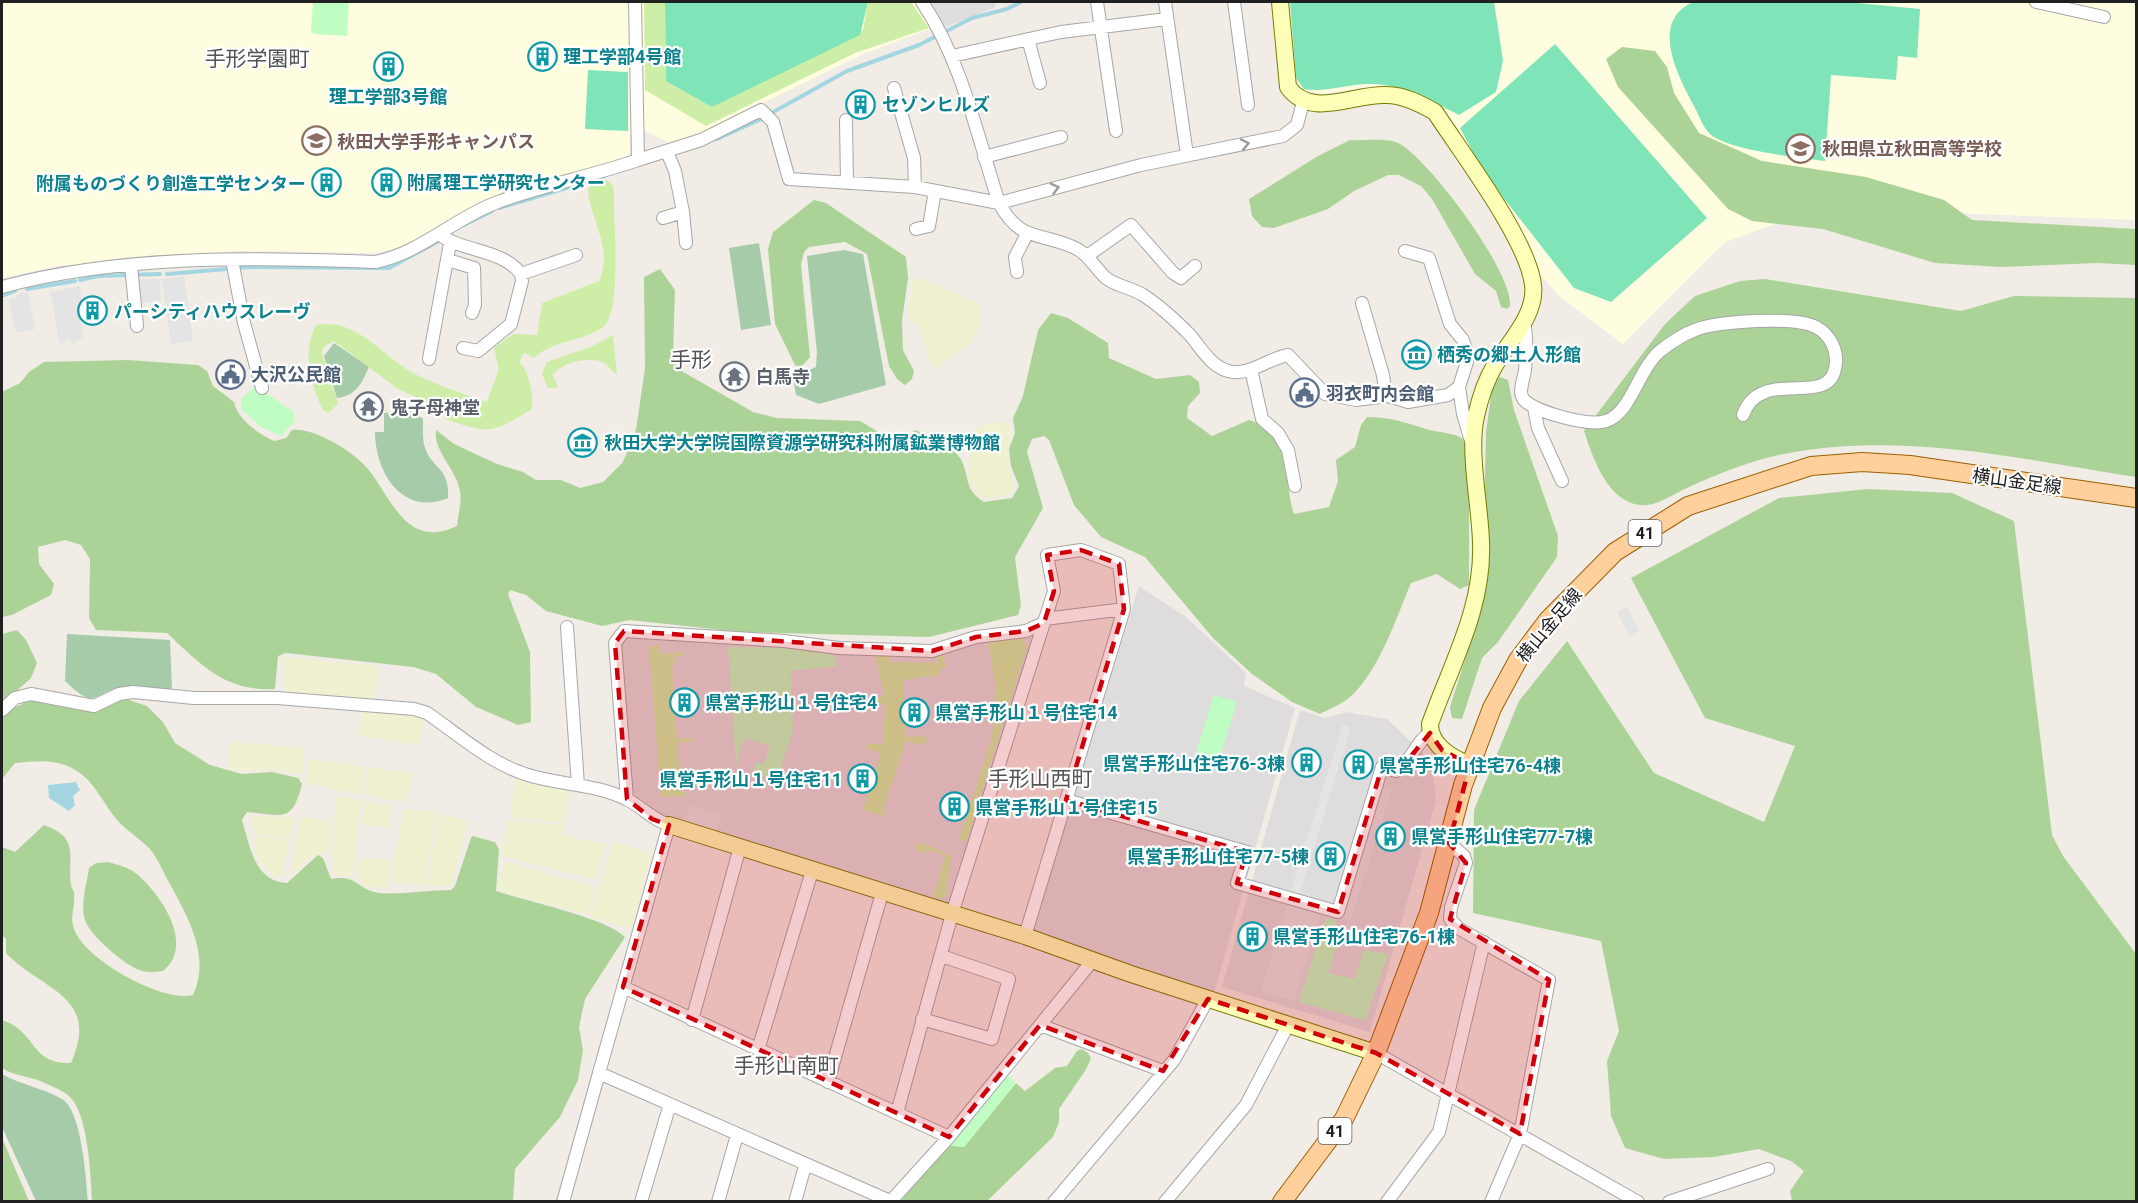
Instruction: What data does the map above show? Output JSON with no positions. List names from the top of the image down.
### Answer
{
  "streets": {
    "main road": ["横山金足線", "41"]
  },
  "districts": [
    "手形学園町",
    "手形",
    "手形山西町",
    "手形山南町"
  ],
  "places": {
    "building": [
      "理工学部4号館",
      "理工学部3号館",
      "セゾンヒルズ",
      "附属理工学研究センター",
      "附属ものづくり創造工学センター",
      "パーシティハウスレーヴ",
      "県営手形山１号住宅4",
      "県営手形山１号住宅14",
      "県営手形山住宅76-3棟",
      "県営手形山住宅76-4棟",
      "県営手形山１号住宅11",
      "県営手形山１号住宅15",
      "県営手形山住宅77-7棟",
      "県営手形山住宅77-5棟",
      "県営手形山住宅76-1棟"
    ],
    "school or university": ["秋田大学手形キャンパス", "秋田県立秋田高等学校"],
    "museum": ["栖秀の郷土人形館", "秋田大学大学院国際資源学研究科附属鉱業博物館"],
    "public building": ["大沢公民館", "羽衣町内会館"],
    "temple": ["白馬寺", "鬼子母神堂"]
  }
}
